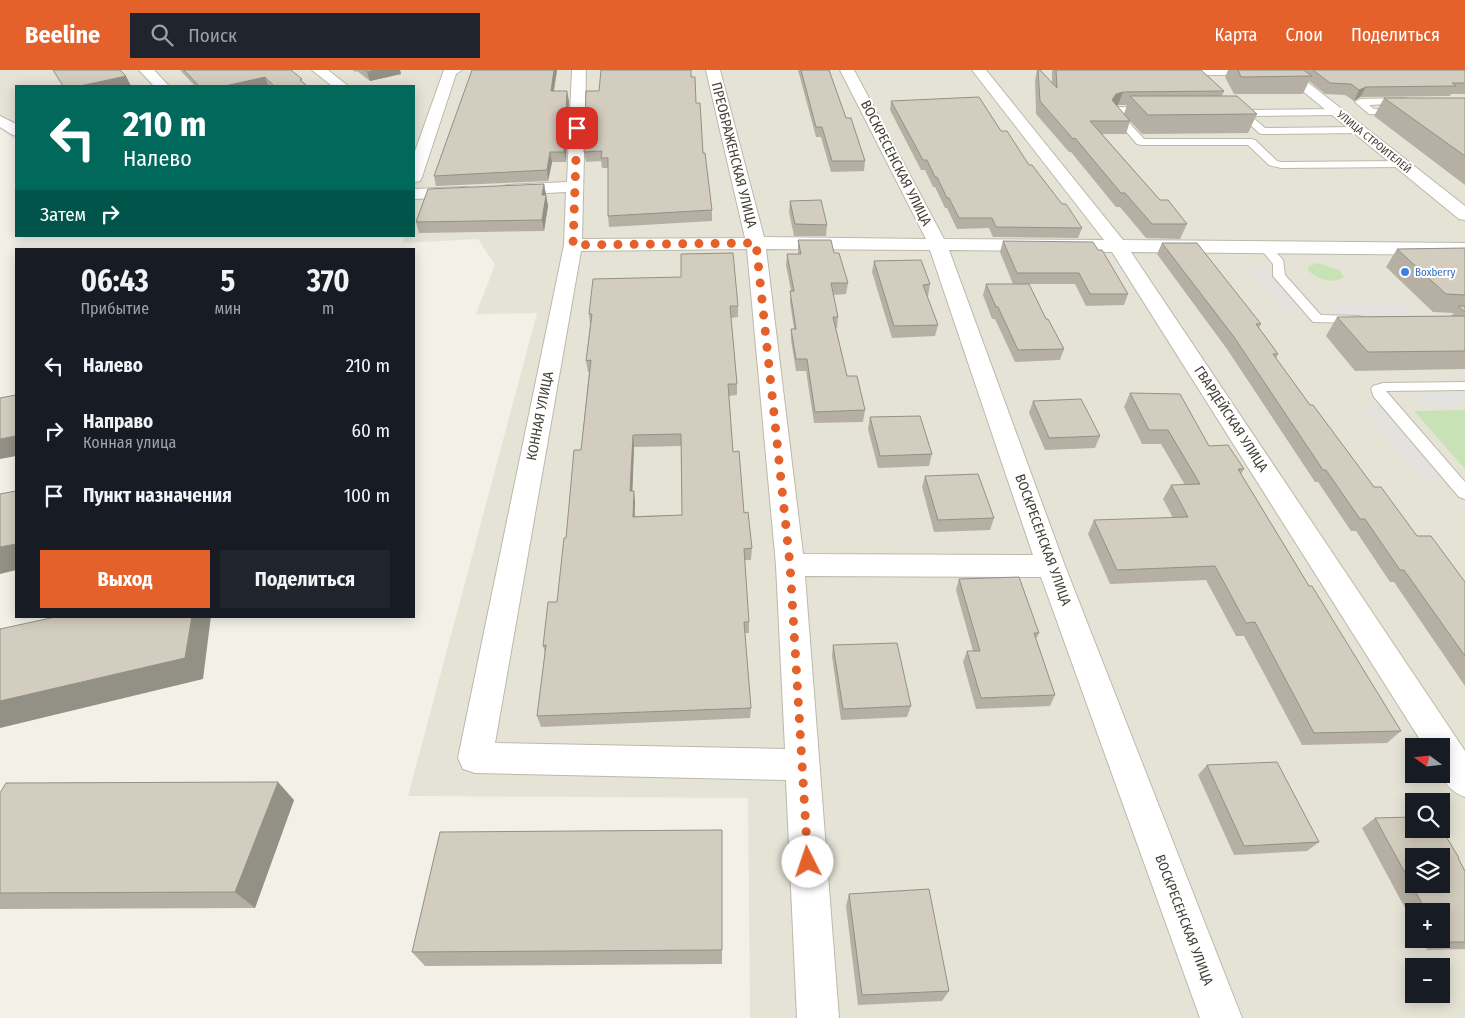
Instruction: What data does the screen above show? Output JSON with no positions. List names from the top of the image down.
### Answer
{
  "streets": {
    "street": [
      "УЛИЦА СТРОИТЕЛЕЙ",
      "ПРЕОБРАЖЕНСКАЯ УЛИЦА",
      "ВОСКРЕСЕНСКАЯ УЛИЦА",
      "КОННАЯ УЛИЦА",
      "ГВАРДЕЙСКАЯ УЛИЦА"
    ]
  },
  "crossings": [
    ["ПРЕОБРАЖЕНСКАЯ УЛИЦА", "КОННАЯ УЛИЦА"]
  ],
  "places": ["Boxberry"],
  "north": "left",
  "page": {
    "header": "Beeline",
    "search": "Поиск",
    "nav": ["Карта", "Слои", "Поделиться"],
    "turn": ["210 m", "Налево"],
    "then": "Затем",
    "eta": [
      "06:43",
      "Прибытие",
      "5",
      "мин",
      "370",
      "m"
    ],
    "list": [
      {
        "name": "Налево",
        "value": "210 m"
      },
      {
        "name": "Направо",
        "note": "Конная улица",
        "value": "60 m"
      },
      {
        "name": "Пункт назначения",
        "value": "100 m"
      }
    ],
    "buttons": ["Выход", "Поделиться"],
    "map_buttons": ["+", "−"]
  }
}
